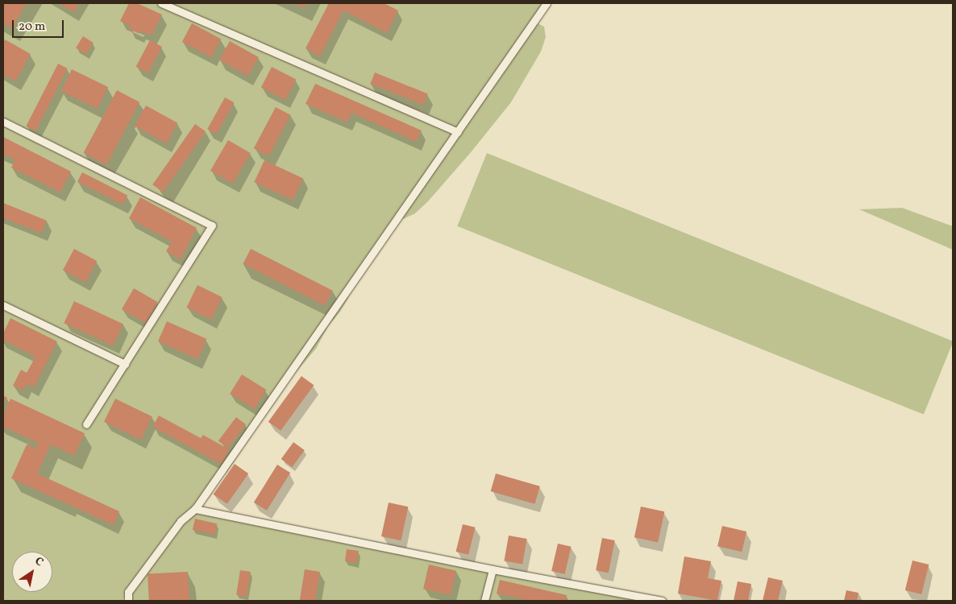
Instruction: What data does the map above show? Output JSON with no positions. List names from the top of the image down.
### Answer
{
  "scale_bar": "20 m",
  "north": "top right"
}
